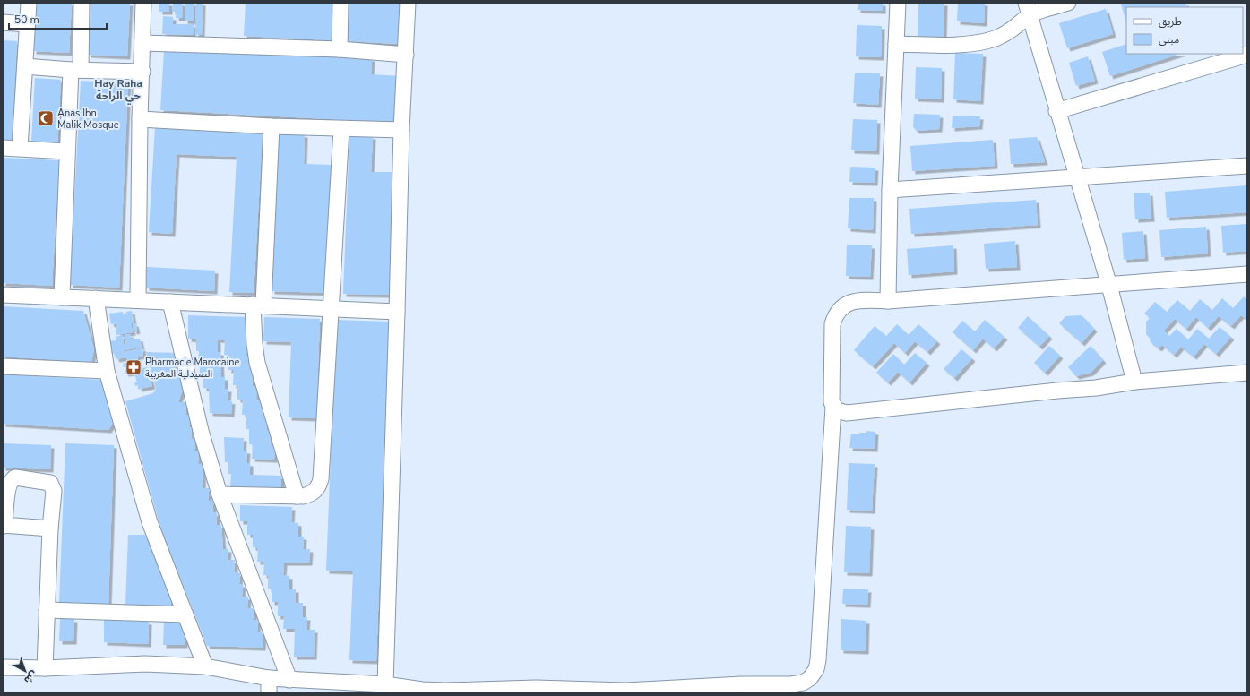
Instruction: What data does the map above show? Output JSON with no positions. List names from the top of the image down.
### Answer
{
  "districts": ["Hay Raha حي الراحة"],
  "places": {
    "mosque": ["Anas Ibn Malik Mosque"],
    "pharmacy": ["Pharmacie Marocaine الصيدلية المغربية"]
  },
  "legend": ["طريق", "مبنى"],
  "scale_bar": "50 m",
  "north": "bottom right"
}
